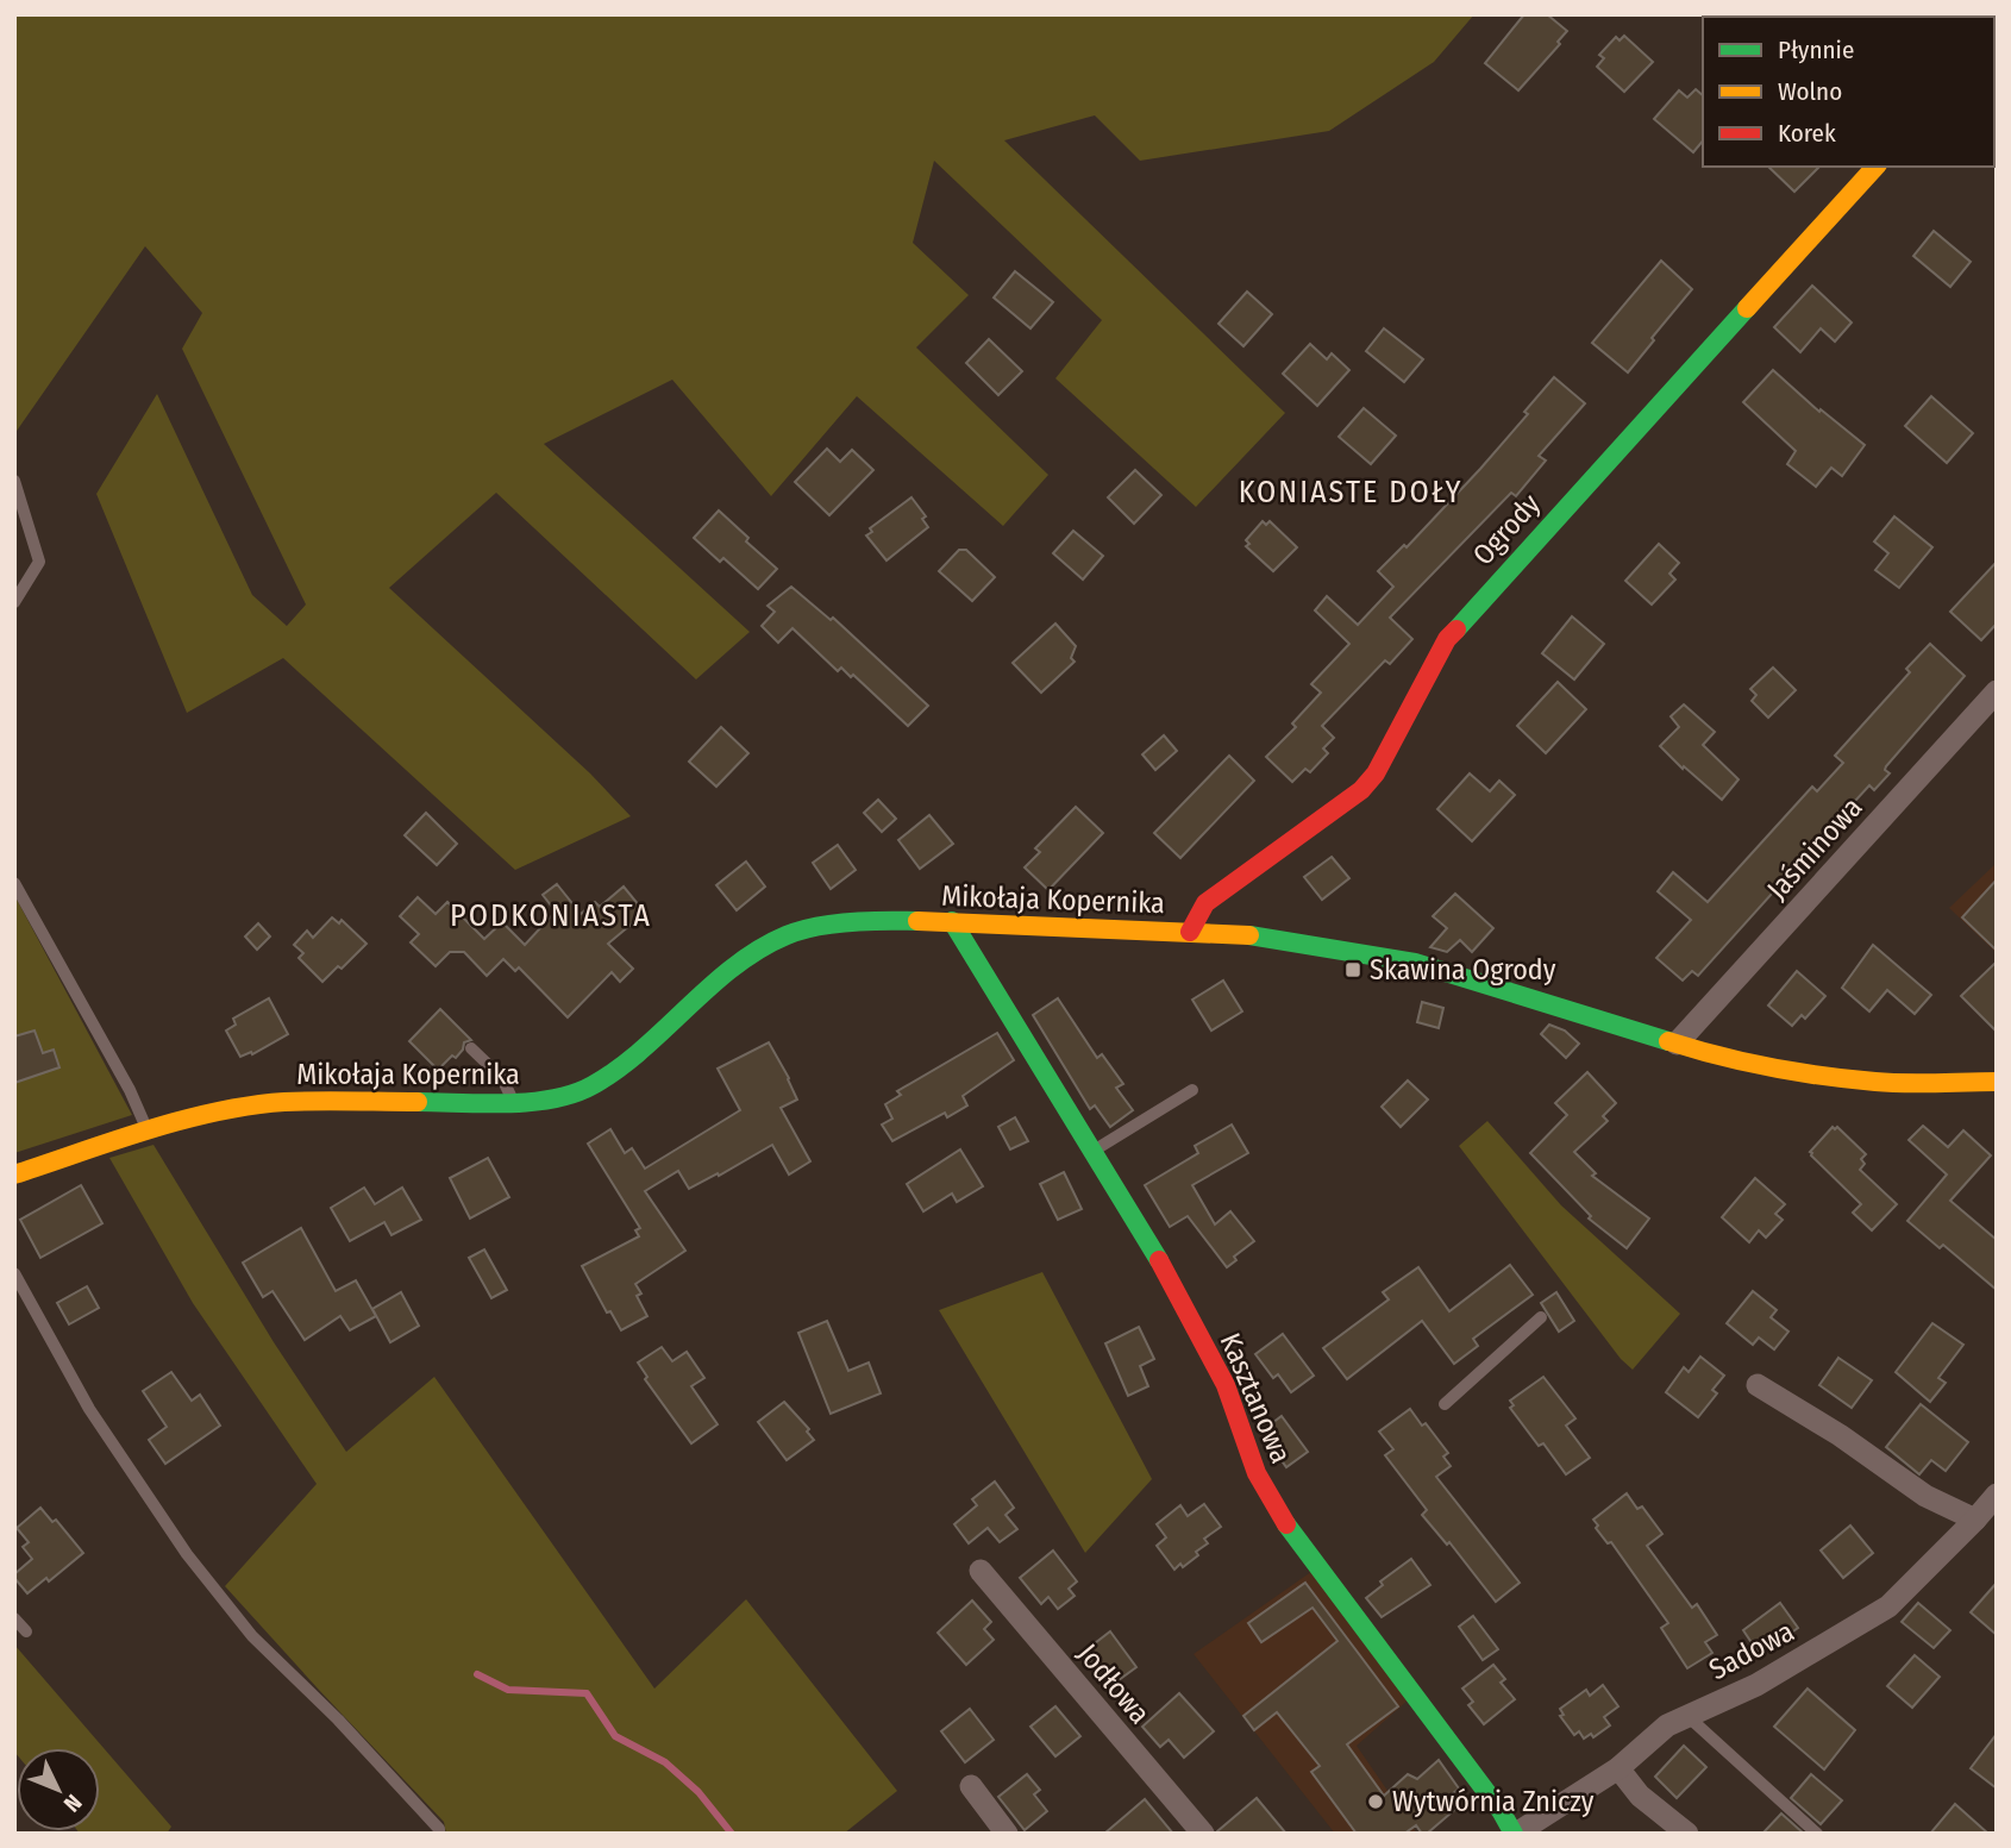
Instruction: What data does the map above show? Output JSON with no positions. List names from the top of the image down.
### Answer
{
  "streets": {
    "street": [
      "Ogrody",
      "Jaśminowa",
      "Mikołaja Kopernika",
      "Kasztanowa",
      "Sadowa",
      "Jodłowa"
    ]
  },
  "crossings": [
    ["Ogrody", "Mikołaja Kopernika"],
    ["Jaśminowa", "Mikołaja Kopernika"],
    ["Mikołaja Kopernika", "Kasztanowa"],
    ["Kasztanowa", "Sadowa"]
  ],
  "districts": ["KONIASTE DOŁY", "PODKONIASTA"],
  "places": {
    "transit": ["Skawina Ogrody"],
    "other": ["Wytwórnia Zniczy"]
  },
  "legend": ["Płynnie", "Wolno", "Korek"],
  "north": "bottom right"
}
